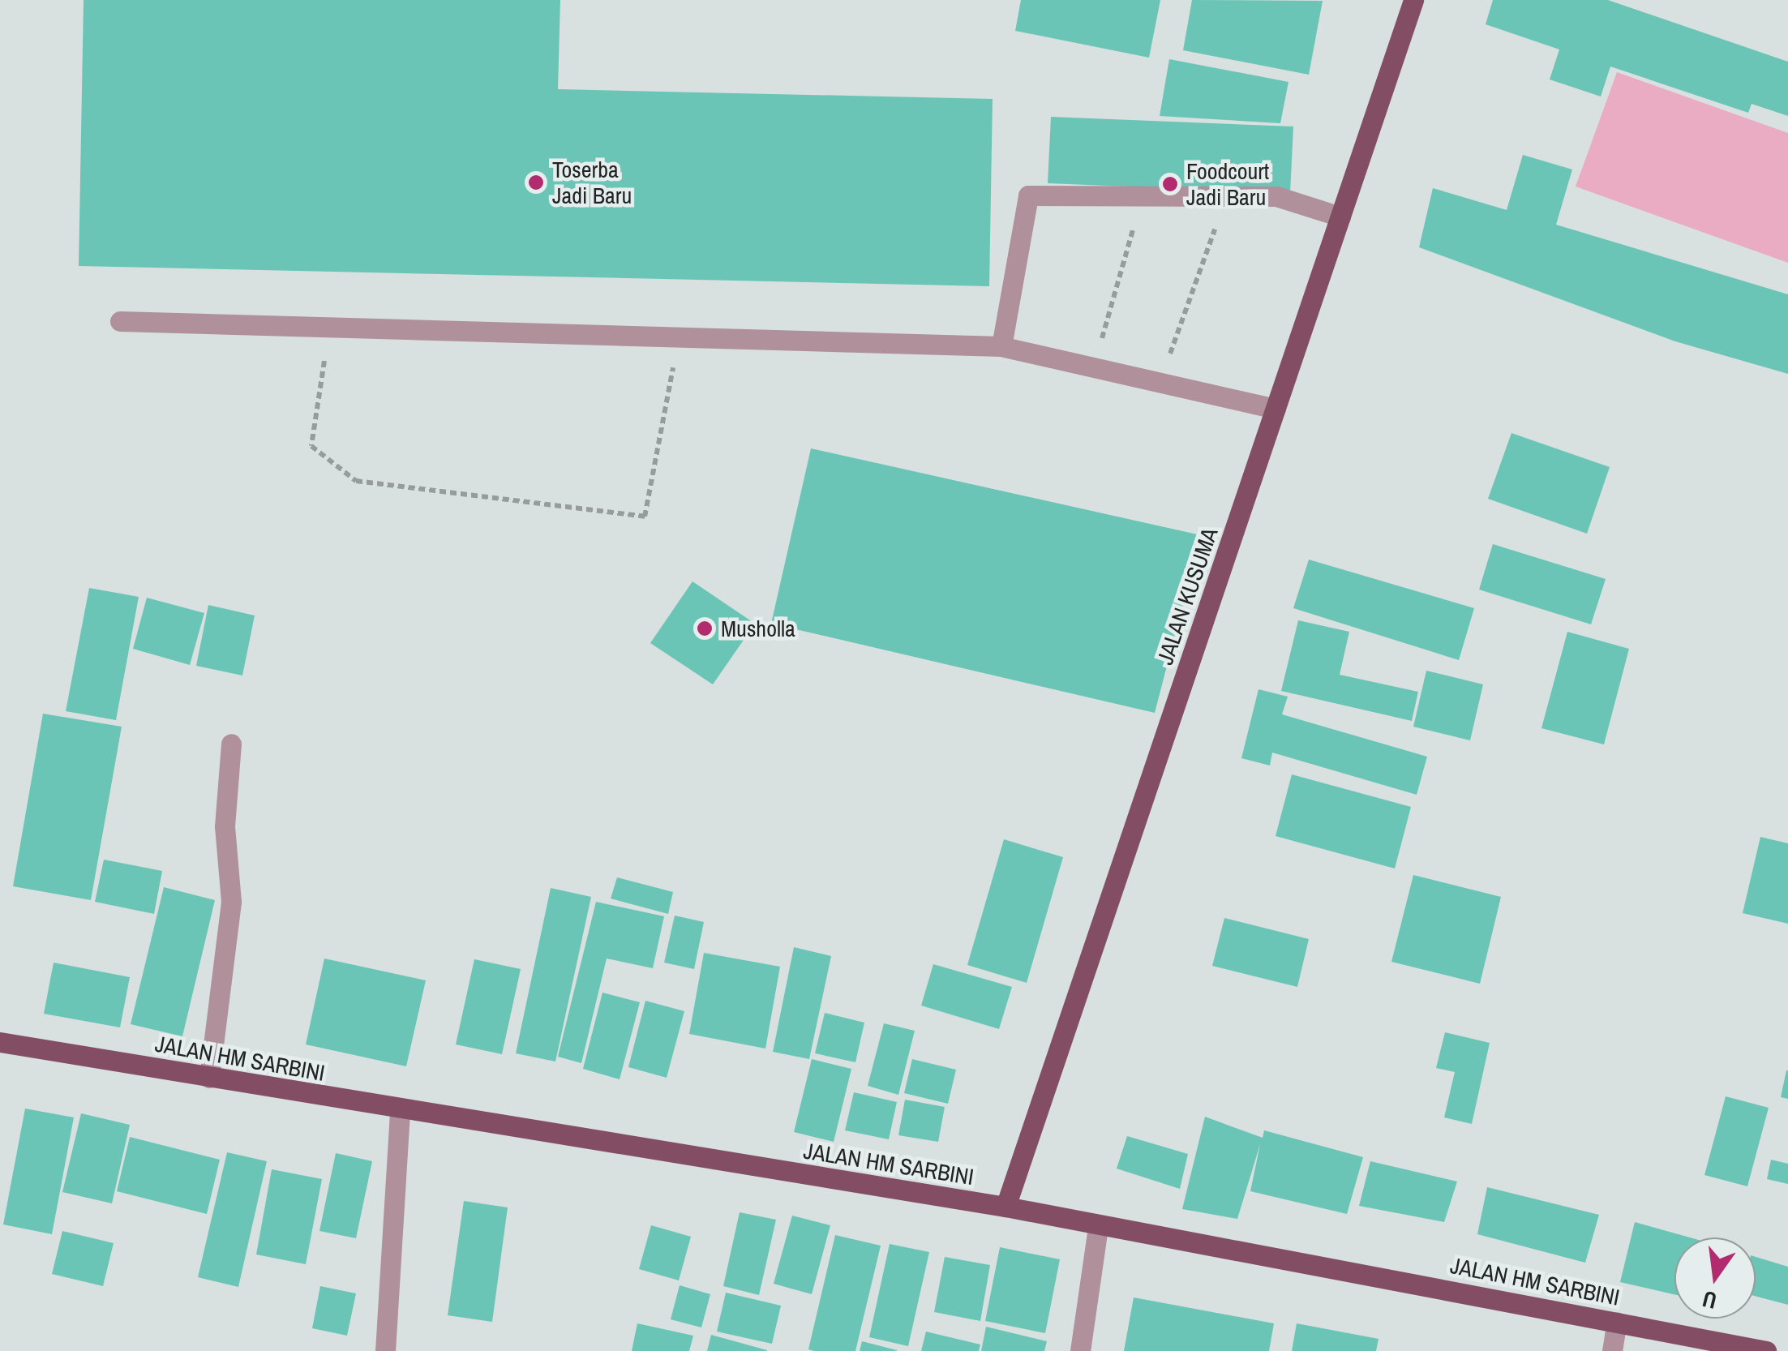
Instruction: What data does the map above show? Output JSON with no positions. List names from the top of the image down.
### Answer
{
  "streets": {
    "main road": ["JALAN KUSUMA", "JALAN HM SARBINI"]
  },
  "crossings": [
    ["JALAN KUSUMA", "JALAN HM SARBINI"]
  ],
  "places": ["Toserba Jadi Baru", "Foodcourt Jadi Baru", "Musholla"],
  "north": "bottom"
}
